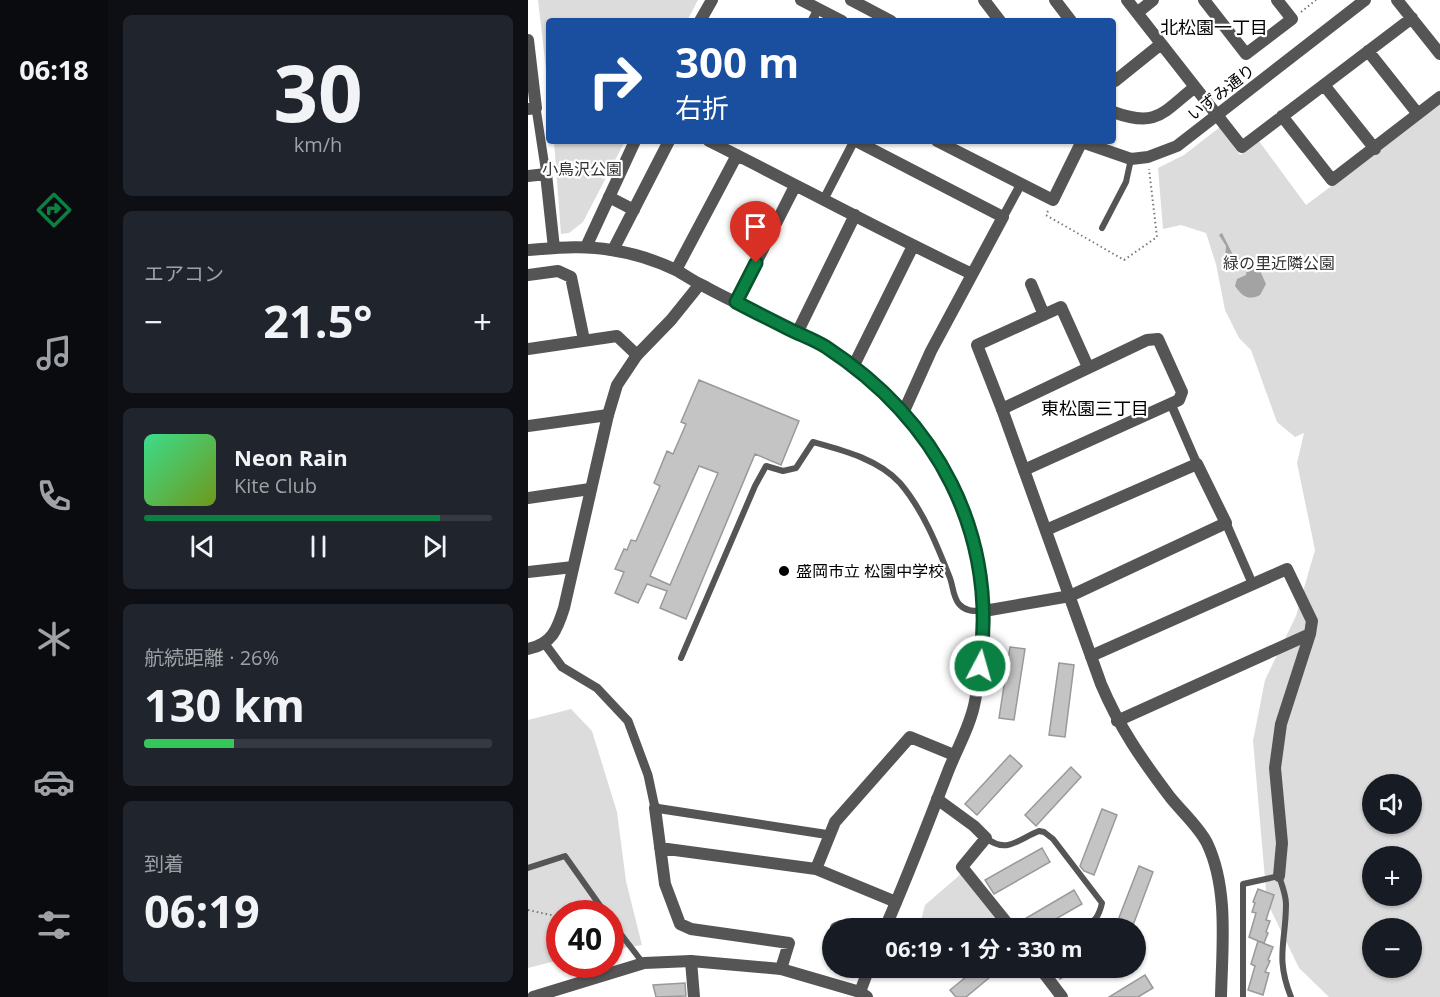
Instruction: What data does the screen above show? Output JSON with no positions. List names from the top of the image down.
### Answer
{
  "streets": {
    "street": ["いずみ通り"]
  },
  "districts": ["北松園一丁目", "東松園三丁目"],
  "parks": ["小鳥沢公園", "緑の里近隣公園"],
  "places": ["盛岡市立 松園中学校"],
  "page": {
    "tabs": "06:18",
    "tile": [
      ["30", "km/h"],
      "エアコン",
      ["航続距離 · 26%", "130 km"],
      ["到着", "06:19"]
    ],
    "turn": ["300 m", "右折"],
    "heat": ["−", "21.5°", "+"],
    "song": ["Neon Rain", "Kite Club"],
    "map_buttons": ["+", "−"],
    "limit": "40",
    "trip": "06:19 · 1 分 · 330 m"
  }
}
